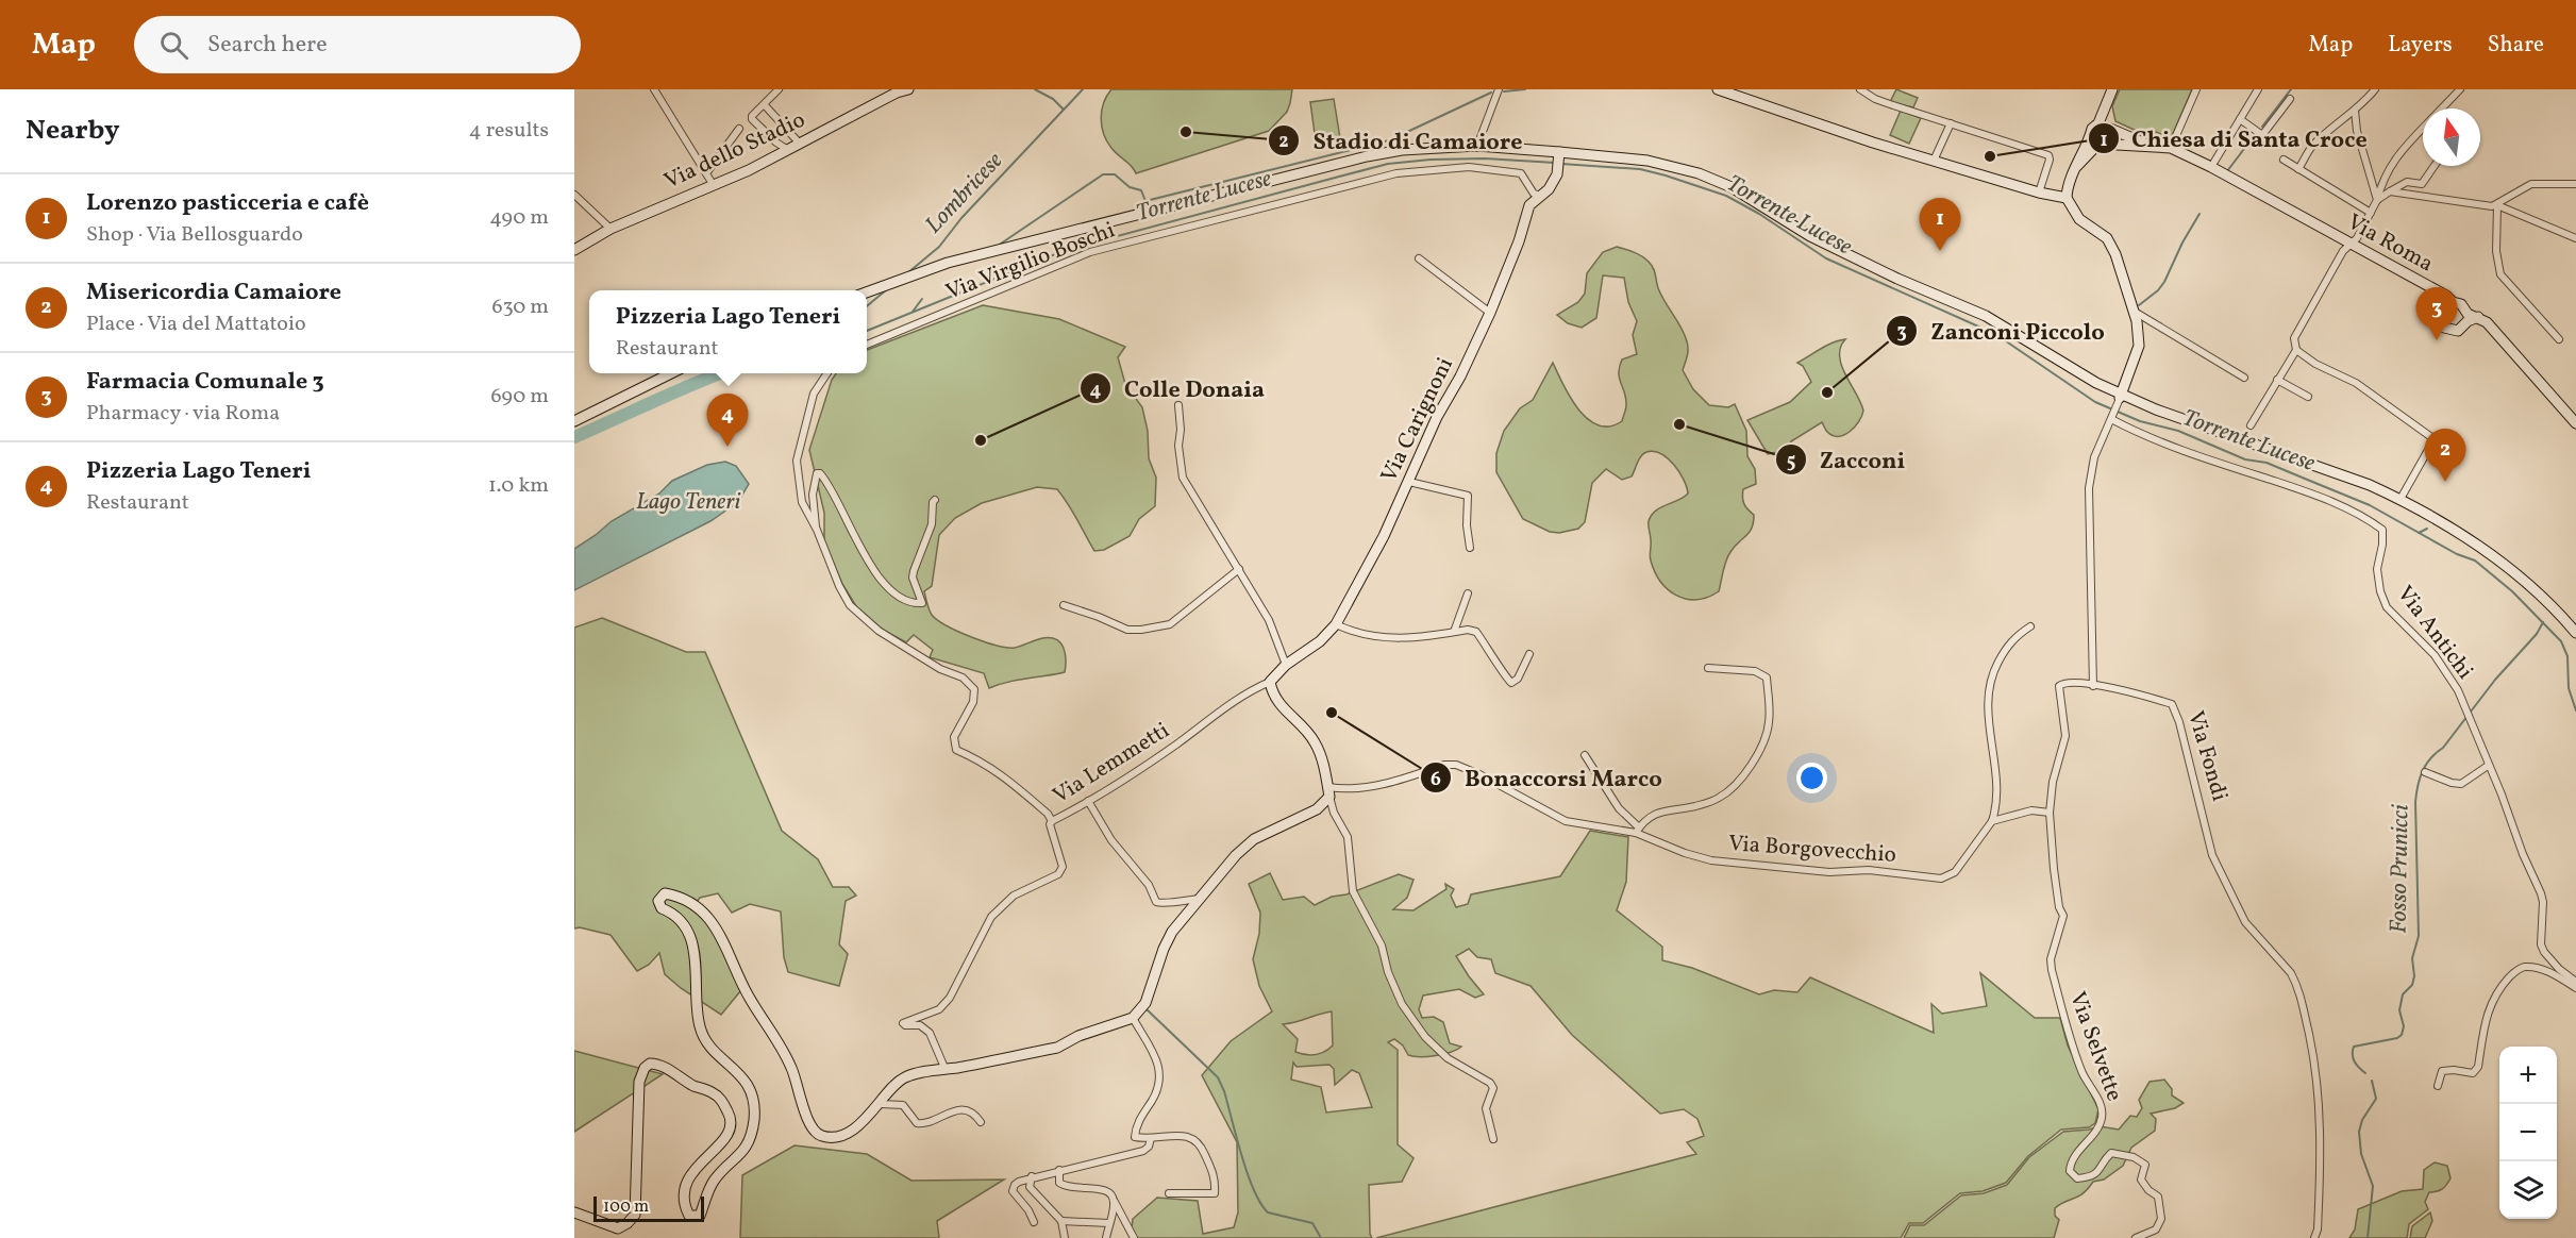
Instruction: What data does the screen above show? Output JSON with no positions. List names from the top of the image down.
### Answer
{
  "streets": {
    "street": [
      "Via dello Stadio",
      "Via Roma",
      "Via Virgilio Boschi",
      "Via Carignoni",
      "Via Antichi",
      "Via Fondi",
      "Via Lemmetti",
      "Via Borgovecchio",
      "Via Selvette"
    ]
  },
  "crossings": [
    ["Via Virgilio Boschi", "Via Carignoni"],
    ["Via Carignoni", "Via Lemmetti"]
  ],
  "water": [
    "Lombricese",
    "Torrente Lucese",
    "Lago Teneri",
    "Fosso Prunicci"
  ],
  "places": [
    "Stadio di Camaiore",
    "Chiesa di Santa Croce",
    "Zanconi Piccolo",
    "Zacconi",
    "Colle Donaia",
    "Bonaccorsi Marco"
  ],
  "scale_bar": "100 m",
  "north": "top",
  "page": {
    "header": "Map",
    "search": "Search here",
    "nav": ["Map", "Layers", "Share"],
    "heading": ["Nearby", "4 results"],
    "list": [
      {
        "mark": "1",
        "name": "Lorenzo pasticceria e cafè",
        "note": "Shop · Via Bellosguardo",
        "value": "490 m"
      },
      {
        "mark": "2",
        "name": "Misericordia Camaiore",
        "note": "Place · Via del Mattatoio",
        "value": "630 m"
      },
      {
        "mark": "3",
        "name": "Farmacia Comunale 3",
        "note": "Pharmacy · via Roma",
        "value": "690 m"
      },
      {
        "mark": "4",
        "name": "Pizzeria Lago Teneri",
        "note": "Restaurant",
        "value": "1.0 km"
      }
    ],
    "pins": [
      "1",
      "3",
      "4",
      "2"
    ],
    "popup": ["Pizzeria Lago Teneri", "Restaurant"],
    "map_buttons": ["+", "−"],
    "scale": "100 m"
  }
}
